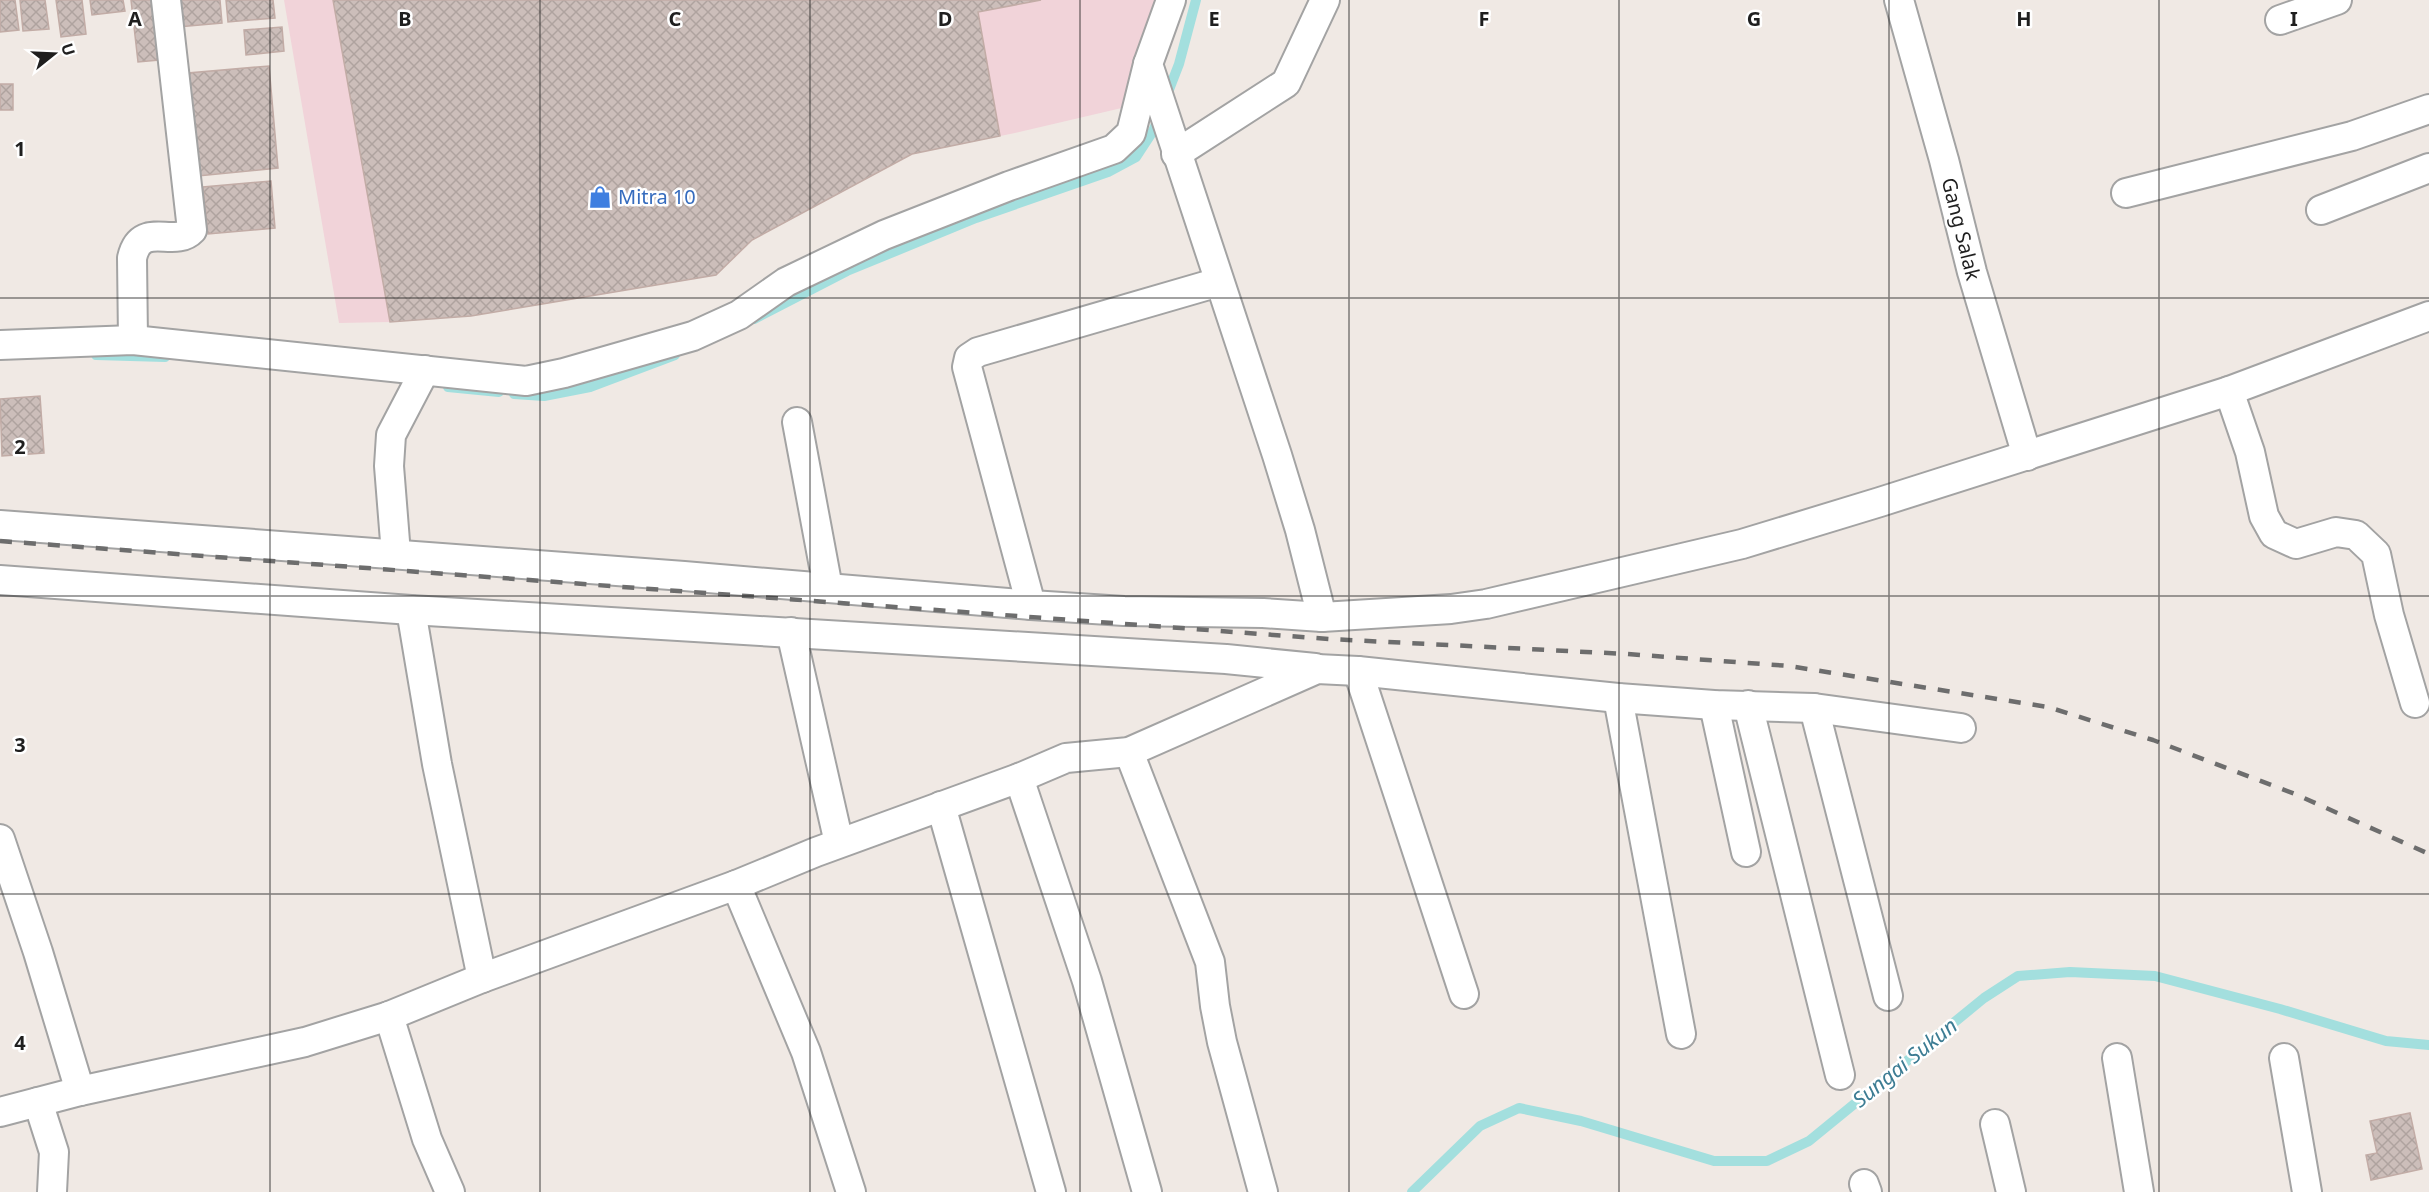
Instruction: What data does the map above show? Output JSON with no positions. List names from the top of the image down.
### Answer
{
  "streets": {
    "street": ["Gang Salak"]
  },
  "water": ["Sungai Sukun"],
  "places": {
    "shop": ["Mitra 10"]
  },
  "north": "right",
  "grid": {
    "columns": [
      "A",
      "B",
      "C",
      "D",
      "E",
      "F",
      "G",
      "H",
      "I"
    ],
    "rows": [
      "1",
      "2",
      "3",
      "4"
    ]
  }
}
